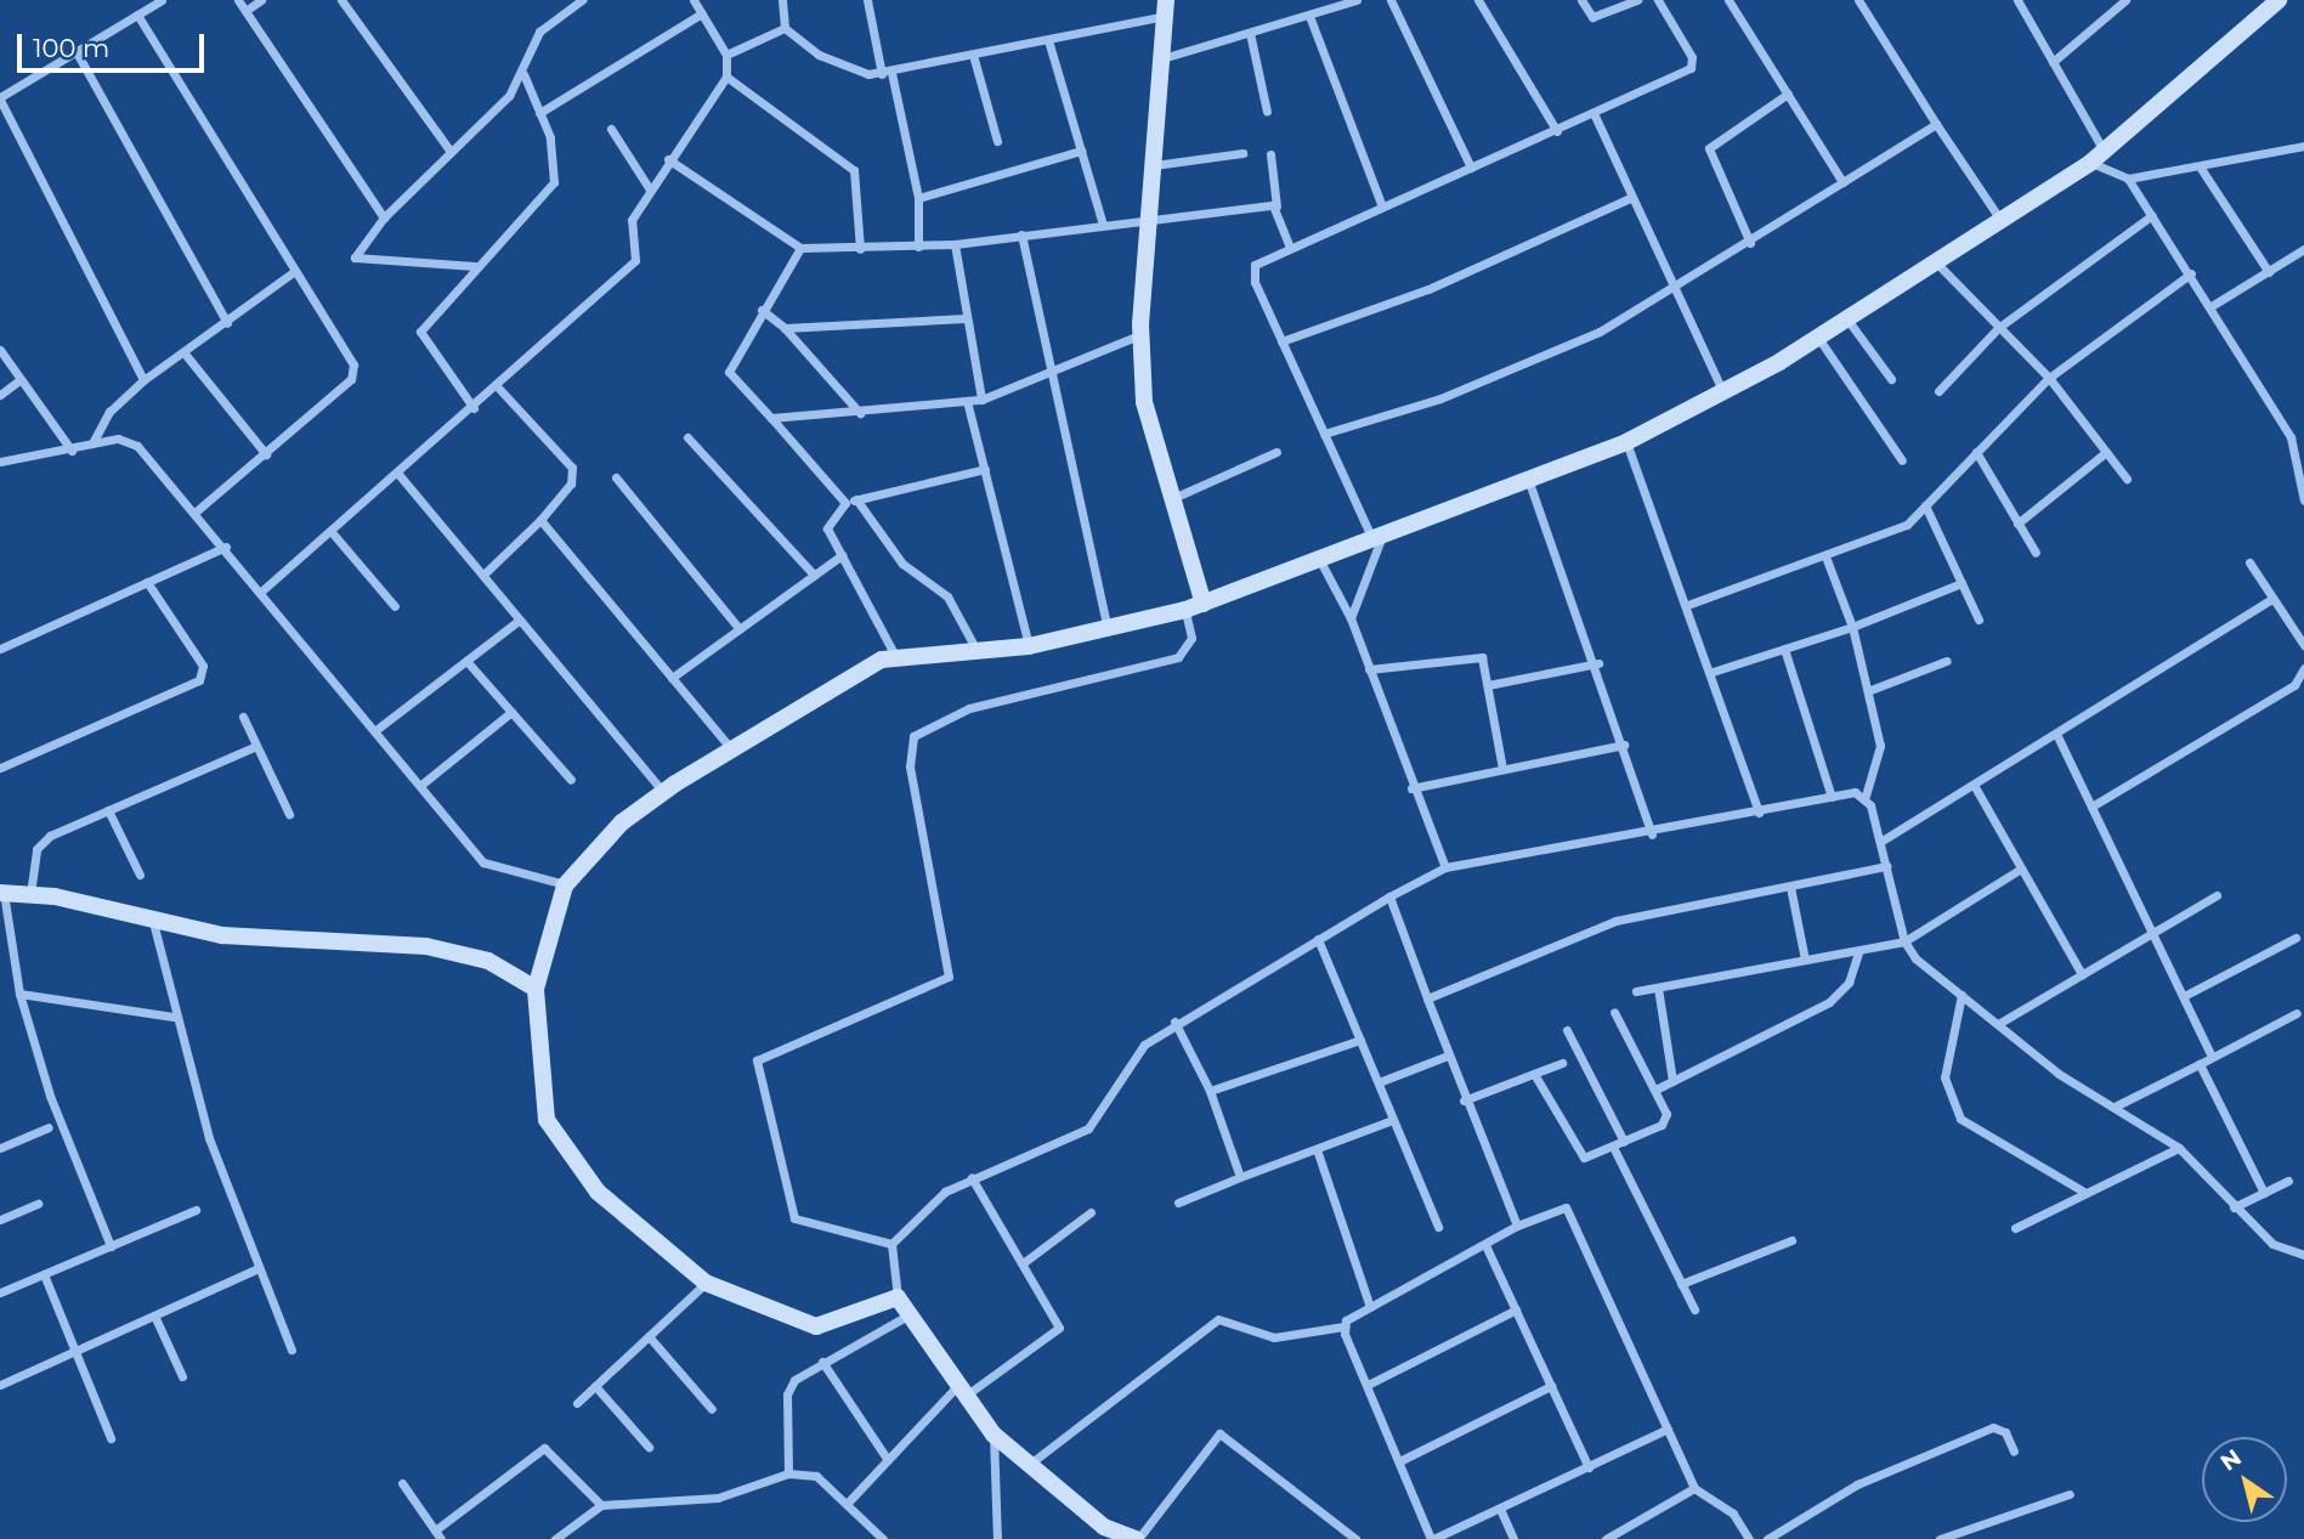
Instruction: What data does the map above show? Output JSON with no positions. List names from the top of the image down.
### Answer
{
  "scale_bar": "100 m",
  "north": "top left"
}
